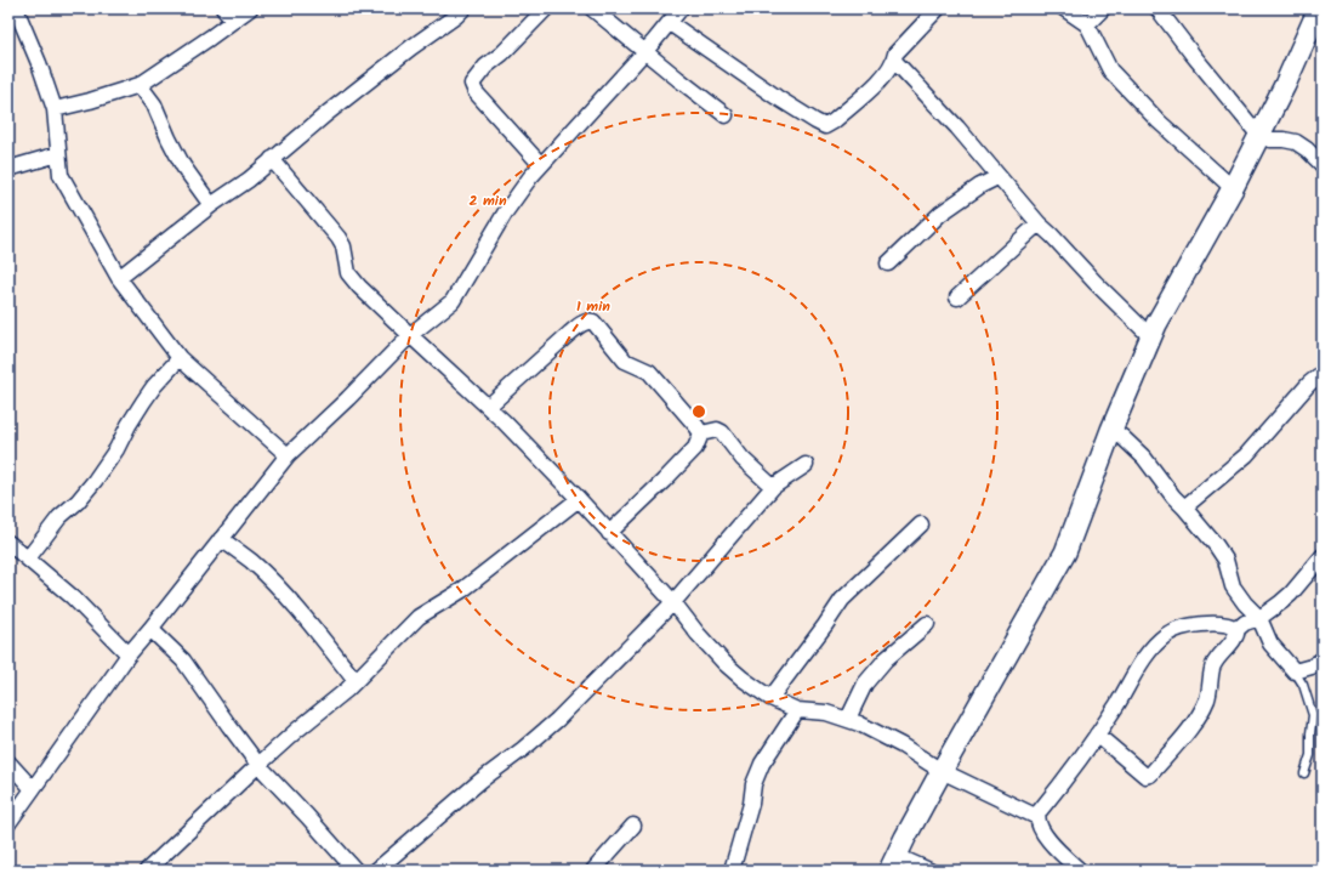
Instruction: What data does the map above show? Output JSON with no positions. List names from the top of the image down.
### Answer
{
  "rings": ["2 min", "1 min"]
}
